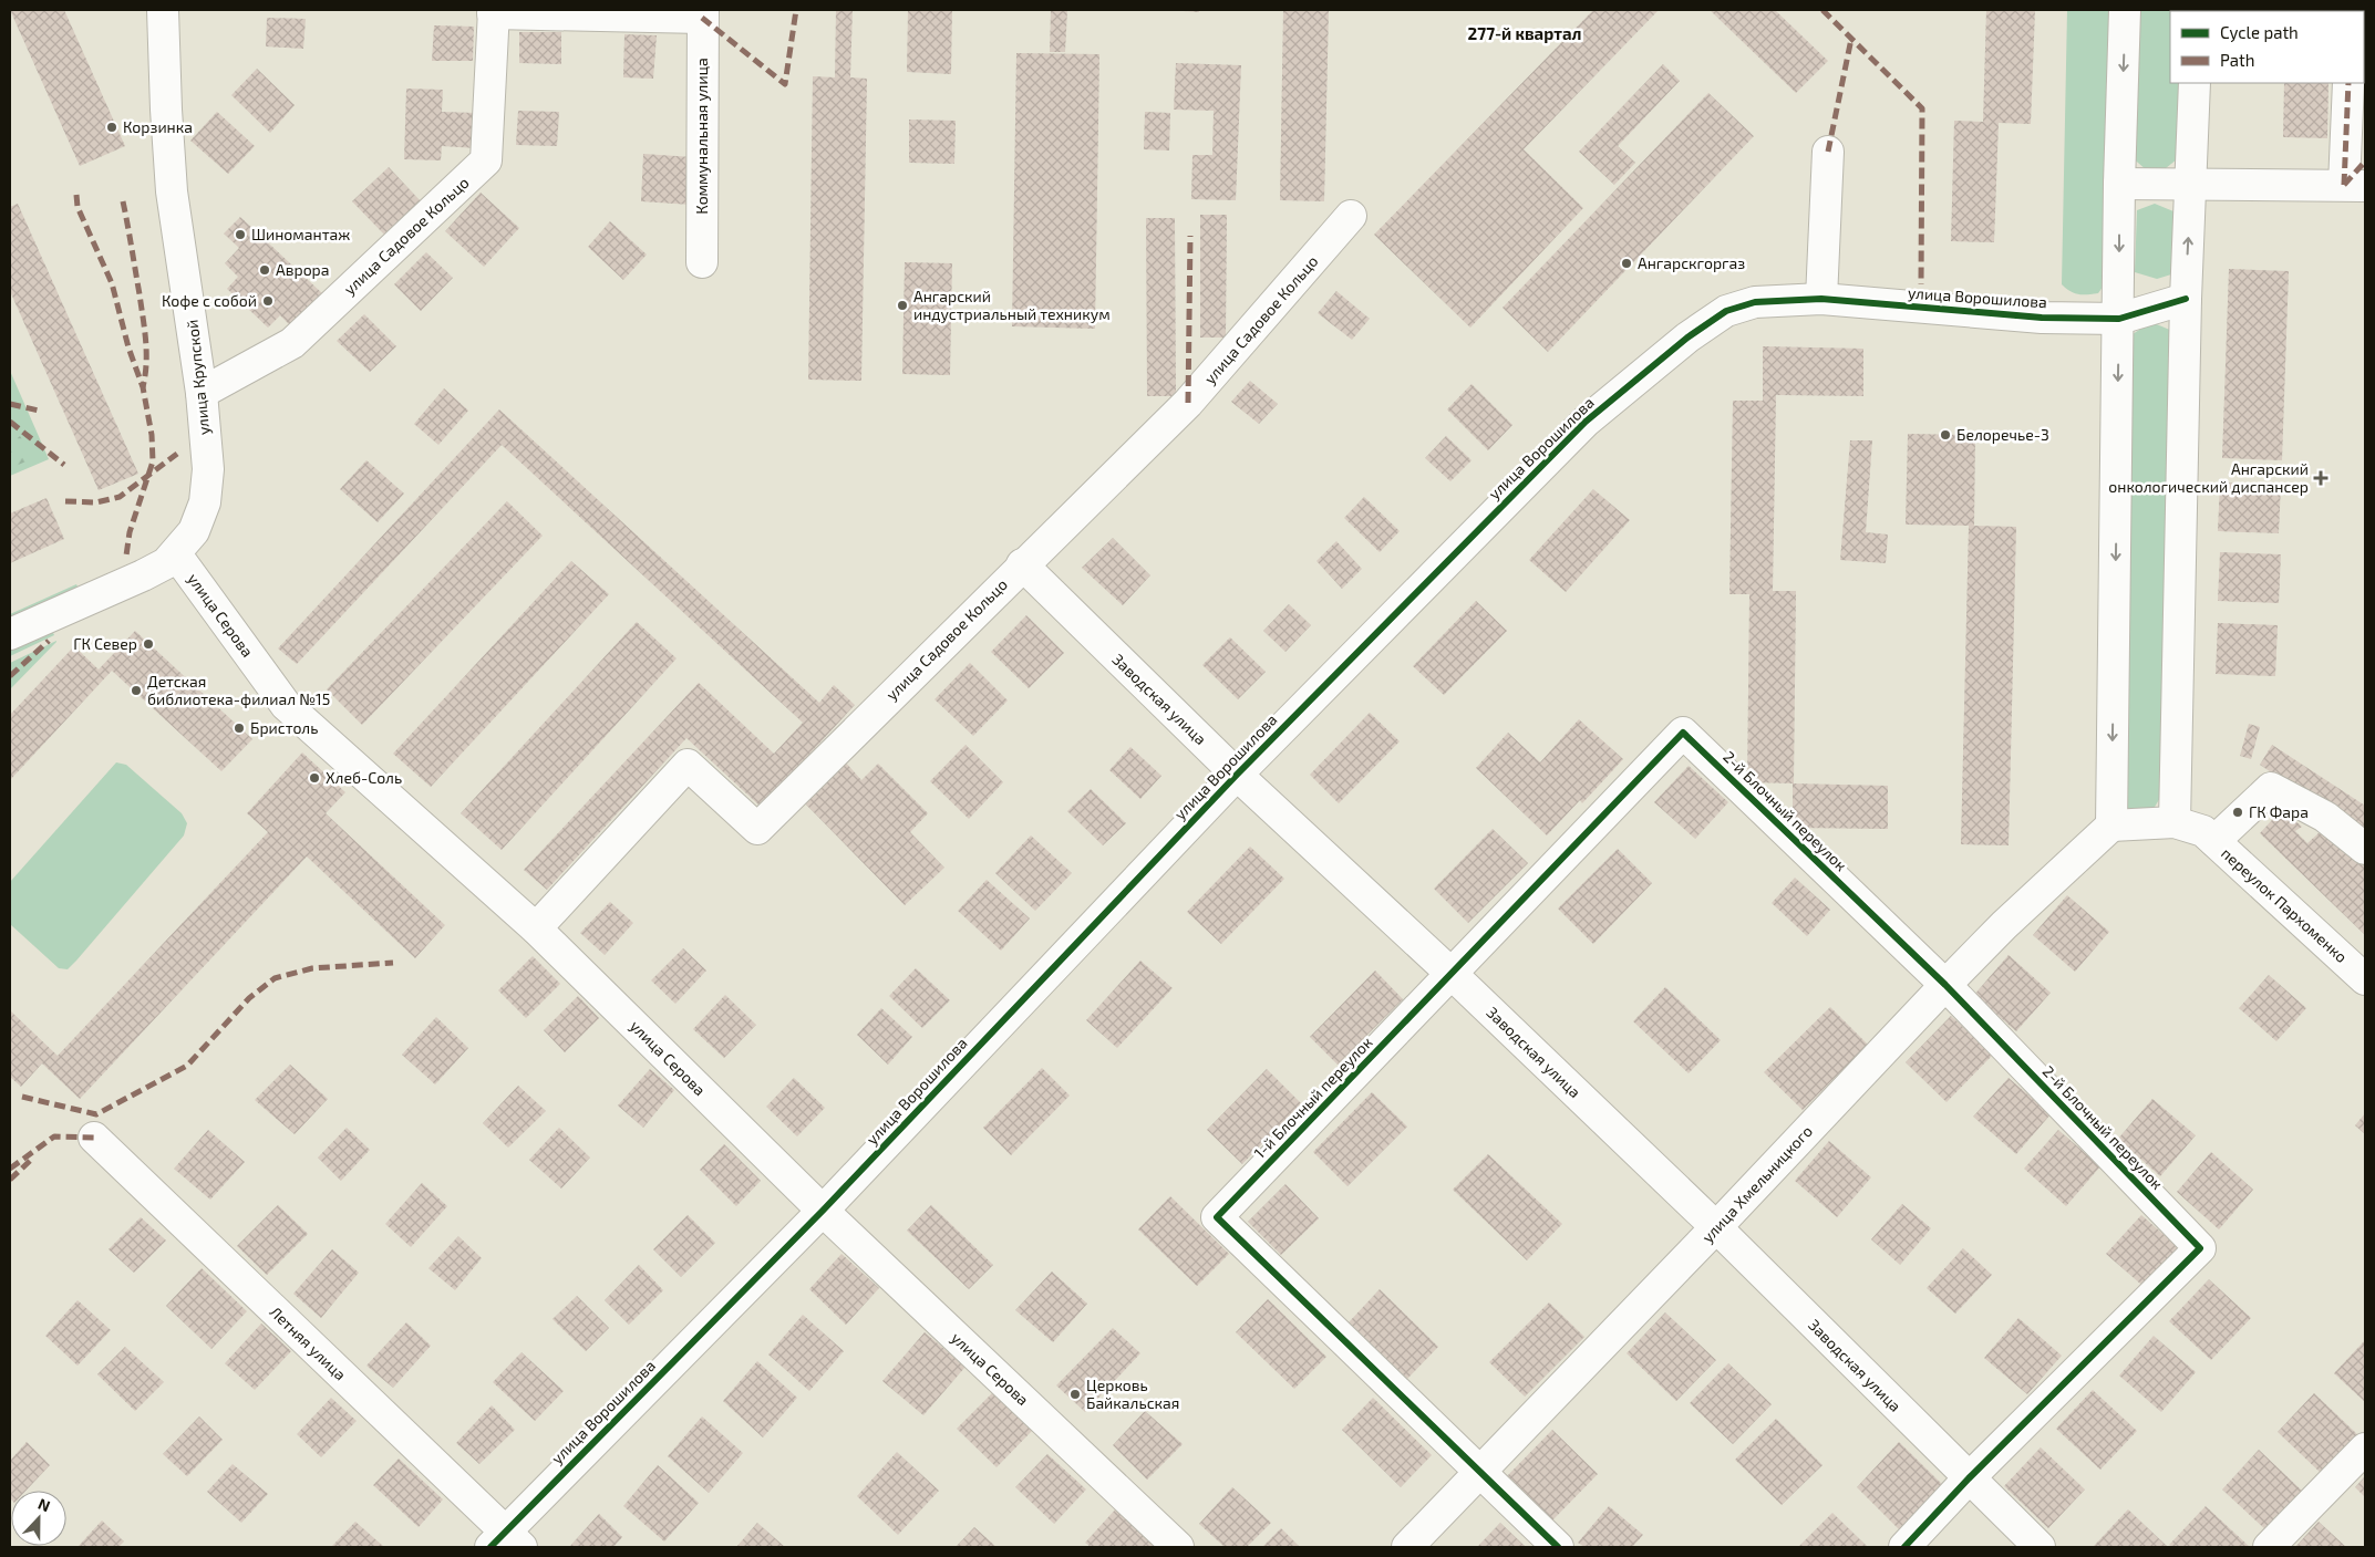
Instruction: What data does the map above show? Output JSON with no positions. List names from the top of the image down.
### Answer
{
  "streets": {
    "street": [
      "Коммунальная улица",
      "улица Садовое Кольцо",
      "улица Ворошилова",
      "улица Крупской",
      "улица Серова",
      "Заводская улица",
      "2-й Блочный переулок",
      "переулок Пархоменко",
      "1-й Блочный переулок",
      "улица Хмельницкого",
      "Летняя улица"
    ]
  },
  "crossings": [
    ["улица Садовое Кольцо", "улица Крупской"],
    ["улица Садовое Кольцо", "улица Серова"],
    ["улица Садовое Кольцо", "Заводская улица"],
    ["улица Ворошилова", "улица Серова"],
    ["улица Ворошилова", "Заводская улица"],
    ["улица Ворошилова", "Летняя улица"],
    ["улица Крупской", "улица Серова"],
    ["Заводская улица", "2-й Блочный переулок"],
    ["Заводская улица", "1-й Блочный переулок"],
    ["Заводская улица", "улица Хмельницкого"],
    ["2-й Блочный переулок", "1-й Блочный переулок"],
    ["2-й Блочный переулок", "улица Хмельницкого"],
    ["1-й Блочный переулок", "улица Хмельницкого"]
  ],
  "districts": ["277-й квартал"],
  "places": {
    "other": [
      "Корзинка",
      "Шиномантаж",
      "Ангарскгоргаз",
      "Аврора",
      "Кофе с собой",
      "Ангарский индустриальный техникум",
      "Белоречье-3",
      "ГК Север",
      "Детская библиотека-филиал №15",
      "Бристоль",
      "Хлеб-Соль",
      "ГК Фара",
      "Церковь Байкальская"
    ],
    "health": ["Ангарский онкологический диспансер"]
  },
  "legend": ["Cycle path", "Path"],
  "north": "top"
}
